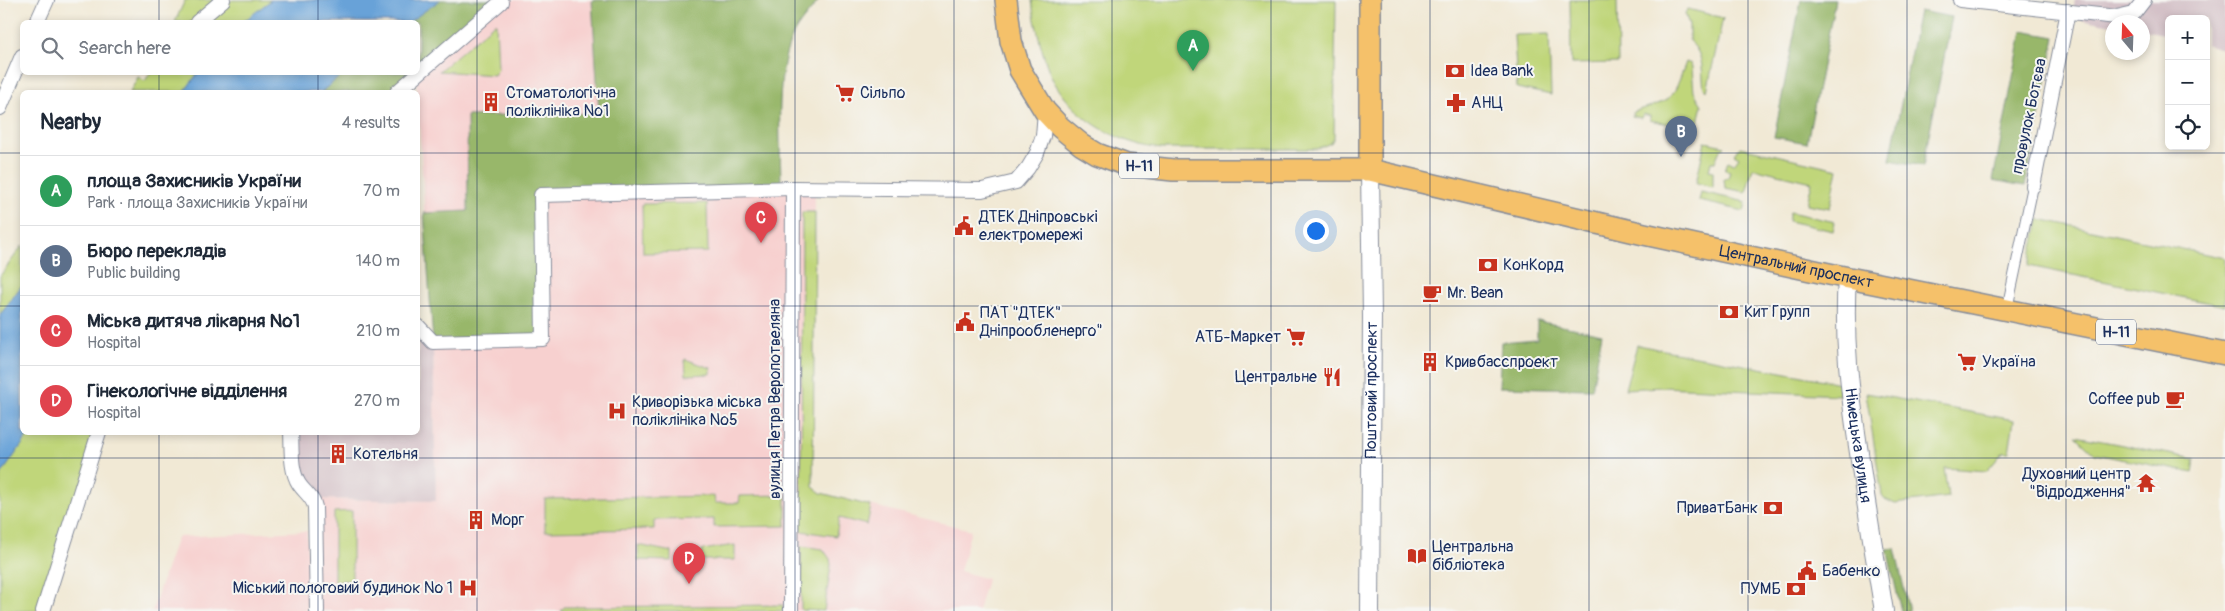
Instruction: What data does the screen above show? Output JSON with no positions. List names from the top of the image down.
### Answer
{
  "streets": {
    "main road": ["Н-11", "Центральний проспект"],
    "street": [
      "провулок Ботєва",
      "Поштовий проспект",
      "вулиця Петра Веропотвеляна",
      "Німецька вулиця"
    ]
  },
  "crossings": [
    ["провулок Ботєва", "Центральний проспект"],
    ["Н-11", "Центральний проспект"],
    ["Н-11", "Поштовий проспект"],
    ["Центральний проспект", "Поштовий проспект"],
    ["Центральний проспект", "Німецька вулиця"]
  ],
  "places": {
    "bank": [
      "Idea Bank",
      "КонКорд",
      "Кит Групп",
      "ПриватБанк",
      "ПУМБ"
    ],
    "supermarket": ["Сільпо", "АТБ-Маркет", "Україна"],
    "building": [
      "Стоматологічна поліклініка №1",
      "Кривбасспроект",
      "Котельня",
      "Морг"
    ],
    "pharmacy": ["АНЦ"],
    "public building": ["ДТЕК Дніпровські електромережі", "ПАТ \"ДТЕК\" Дніпрообленерго\"", "Бабенко"],
    "cafe": ["Mr. Bean", "Coffee pub"],
    "restaurant": ["Центральне"],
    "hospital": ["Криворізька міська поліклініка №5", "Міський пологовий будинок № 1"],
    "temple": ["Духовний центр \"Відродження\""],
    "library": ["Центральна бібліотека"]
  },
  "north": "top",
  "page": {
    "map_buttons": ["+", "−"],
    "search": "Search here",
    "pins": [
      "A",
      "B",
      "C",
      "D"
    ],
    "heading": ["Nearby", "4 results"],
    "list": [
      {
        "mark": "A",
        "name": "площа Захисників України",
        "note": "Park · площа Захисників України",
        "value": "70 m"
      },
      {
        "mark": "B",
        "name": "Бюро перекладів",
        "note": "Public building",
        "value": "140 m"
      },
      {
        "mark": "C",
        "name": "Міська дитяча лікарня №1",
        "note": "Hospital",
        "value": "210 m"
      },
      {
        "mark": "D",
        "name": "Гінекологічне відділення",
        "note": "Hospital",
        "value": "270 m"
      }
    ]
  }
}
